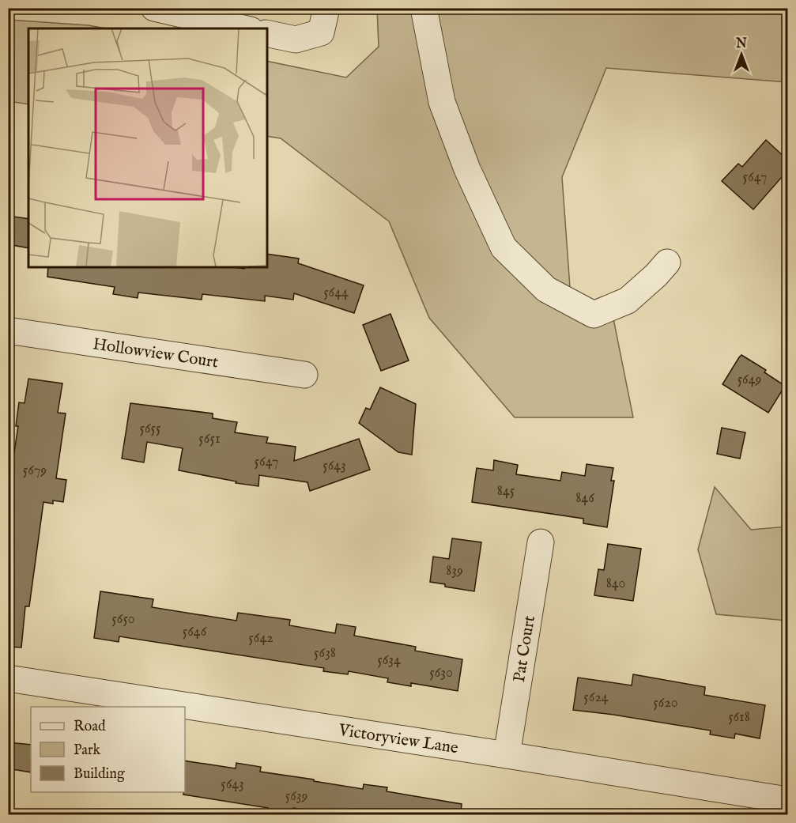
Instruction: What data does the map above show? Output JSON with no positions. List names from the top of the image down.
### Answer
{
  "streets": {
    "street": ["Hollowview Court", "Pat Court", "Victoryview Lane"]
  },
  "crossings": [
    ["Pat Court", "Victoryview Lane"]
  ],
  "house_numbers": [
    "5647",
    "5644",
    "5649",
    "5655",
    "5651",
    "5647",
    "5643",
    "5679",
    "845",
    "846",
    "839",
    "840",
    "5650",
    "5646",
    "5642",
    "5638",
    "5634",
    "5630",
    "5624",
    "5620",
    "5618",
    "5643",
    "5639"
  ],
  "legend": ["Road", "Park", "Building"],
  "north": "top"
}
